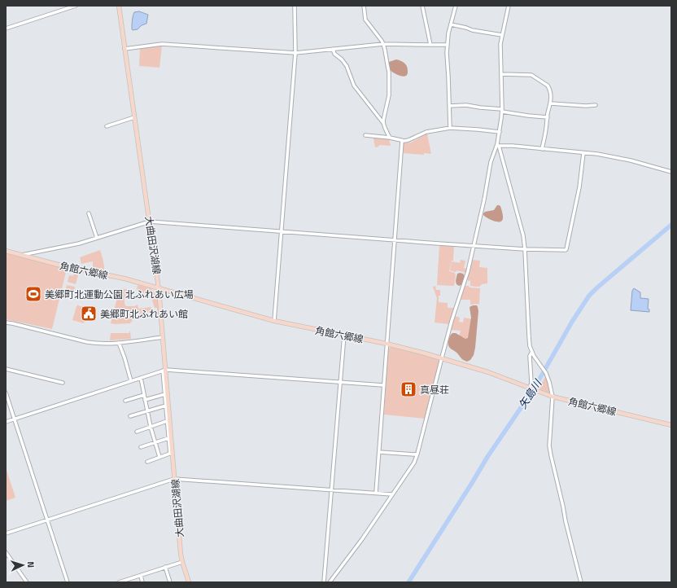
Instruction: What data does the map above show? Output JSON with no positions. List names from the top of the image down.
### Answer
{
  "streets": {
    "main road": ["大曲田沢湖線", "角館六郷線"]
  },
  "crossings": [
    ["大曲田沢湖線", "角館六郷線"]
  ],
  "water": ["矢島川"],
  "places": {
    "sports": ["美郷町北運動公園 北ふれあい広場"],
    "public building": ["美郷町北ふれあい館"],
    "building": ["真昼荘"]
  },
  "north": "right"
}
